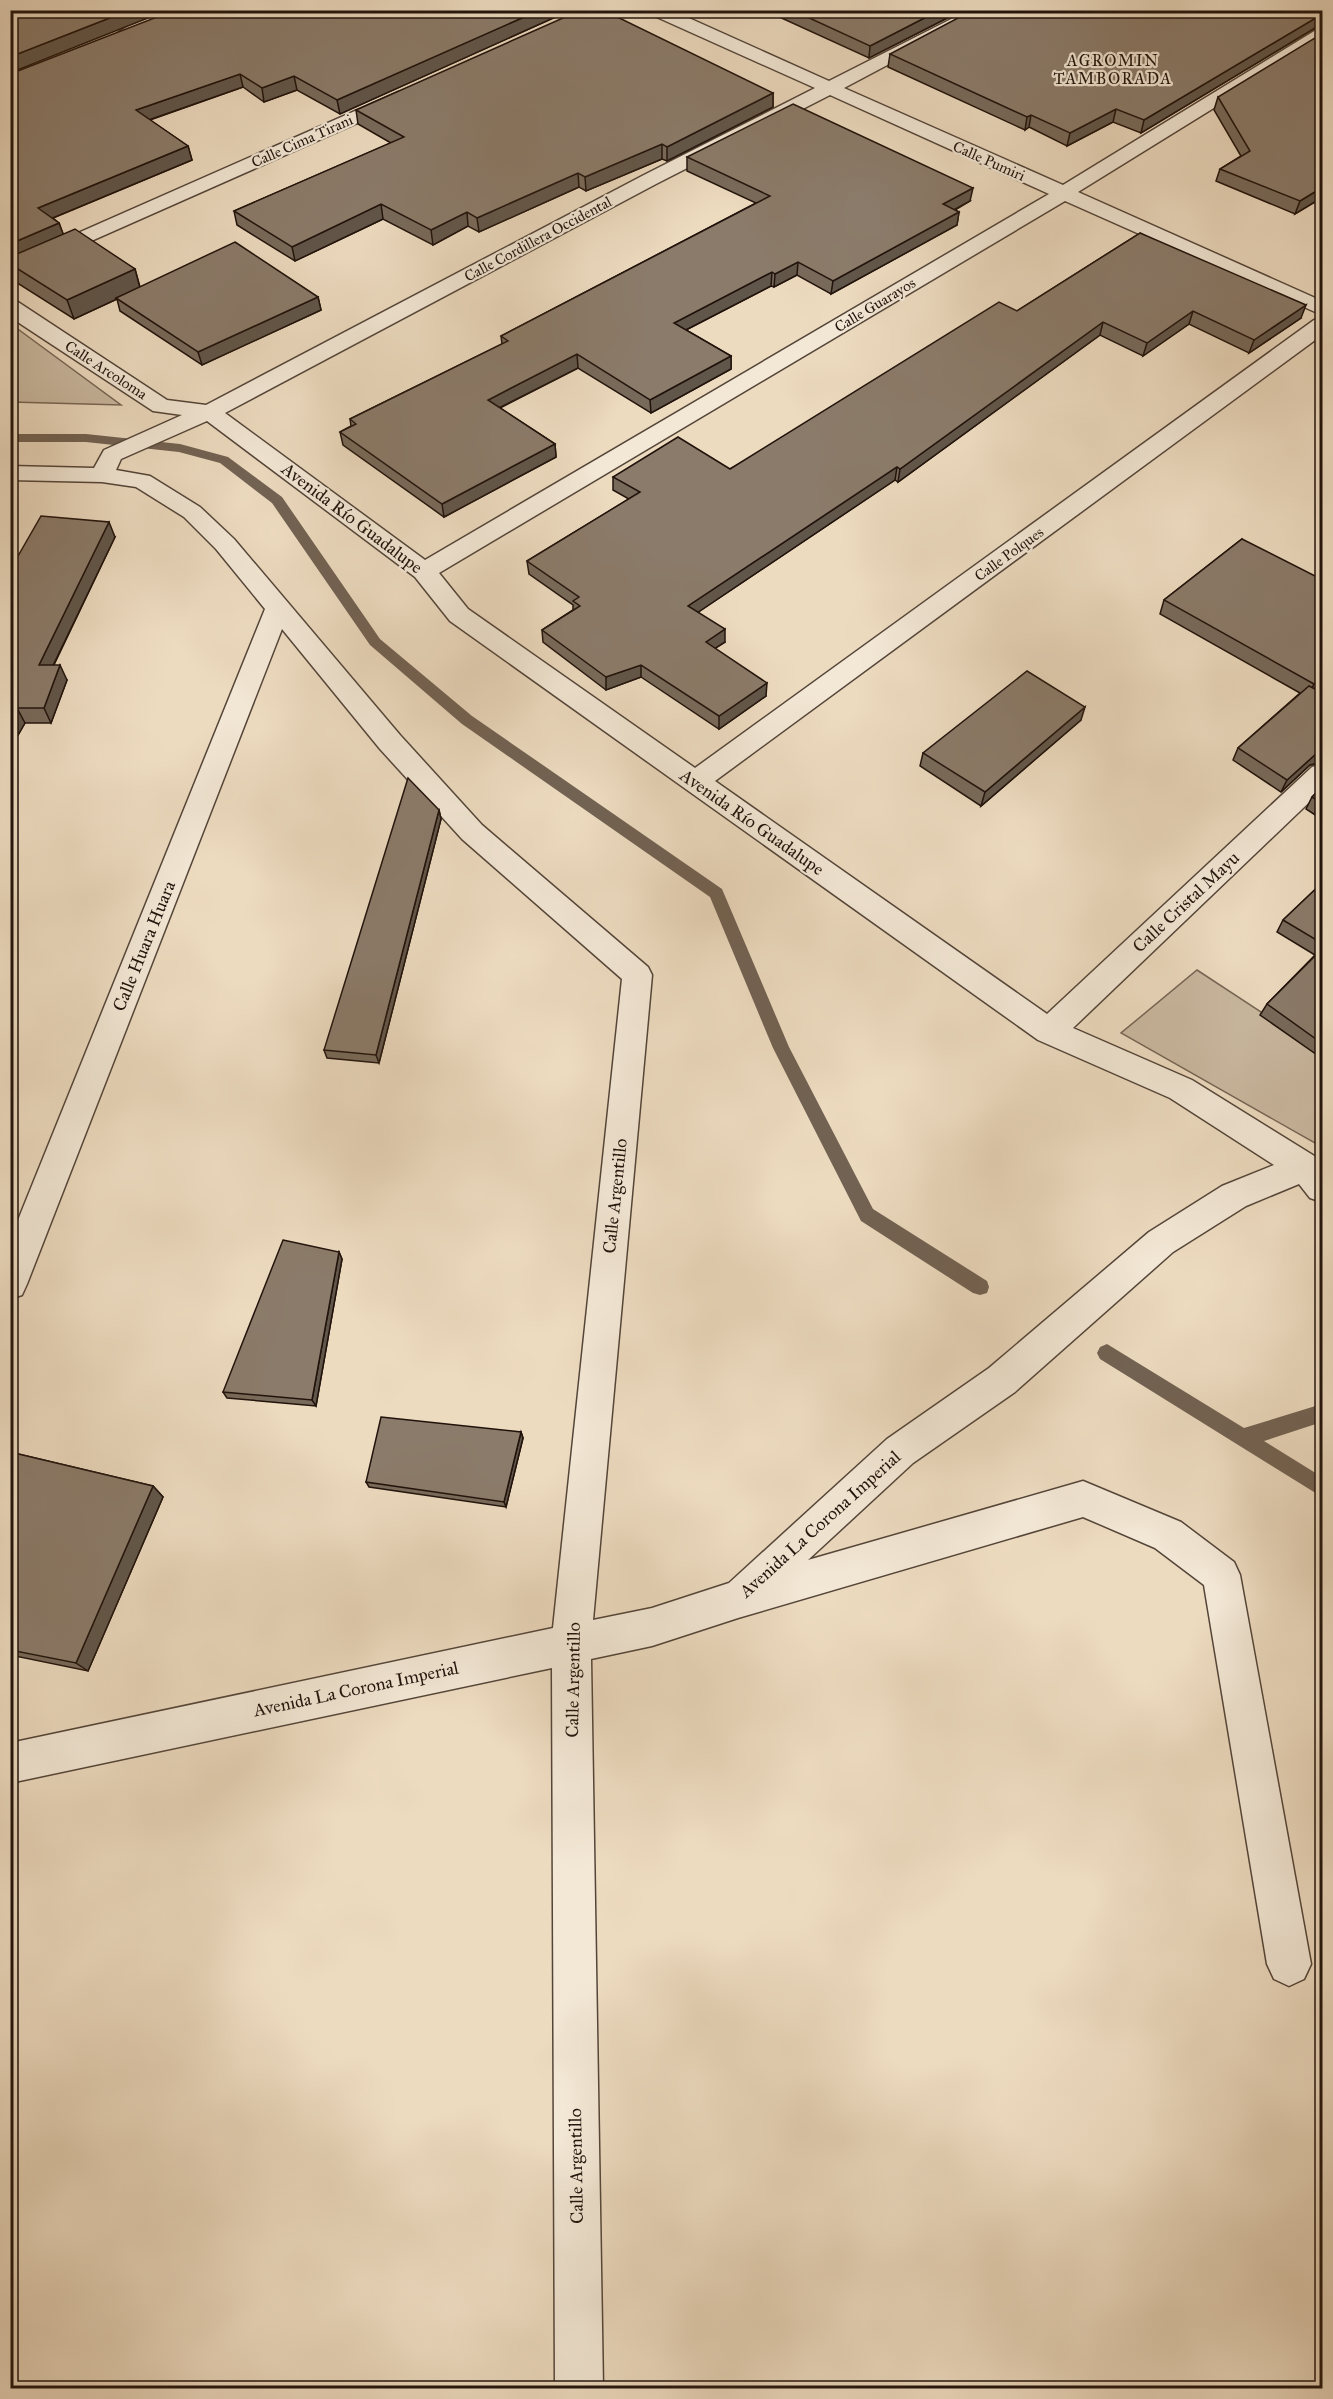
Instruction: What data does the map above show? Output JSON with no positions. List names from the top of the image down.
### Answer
{
  "streets": {
    "street": [
      "Calle Cima Tirani",
      "Calle Pumiri",
      "Calle Cordillera Occidental",
      "Calle Guarayos",
      "Calle Arcoloma",
      "Avenida Río Guadalupe",
      "Calle Polques",
      "Calle Cristal Mayu",
      "Calle Huara Huara",
      "Calle Argentillo",
      "Avenida La Corona Imperial"
    ]
  },
  "crossings": [
    ["Calle Pumiri", "Calle Cordillera Occidental"],
    ["Calle Pumiri", "Calle Guarayos"],
    ["Calle Cordillera Occidental", "Calle Arcoloma"],
    ["Calle Cordillera Occidental", "Avenida Río Guadalupe"],
    ["Calle Guarayos", "Avenida Río Guadalupe"],
    ["Calle Arcoloma", "Avenida Río Guadalupe"],
    ["Avenida Río Guadalupe", "Calle Polques"],
    ["Avenida Río Guadalupe", "Calle Cristal Mayu"],
    ["Avenida Río Guadalupe", "Avenida La Corona Imperial"],
    ["Calle Huara Huara", "Calle Argentillo"],
    ["Calle Argentillo", "Avenida La Corona Imperial"]
  ],
  "districts": ["AGROMIN TAMBORADA"]
}
